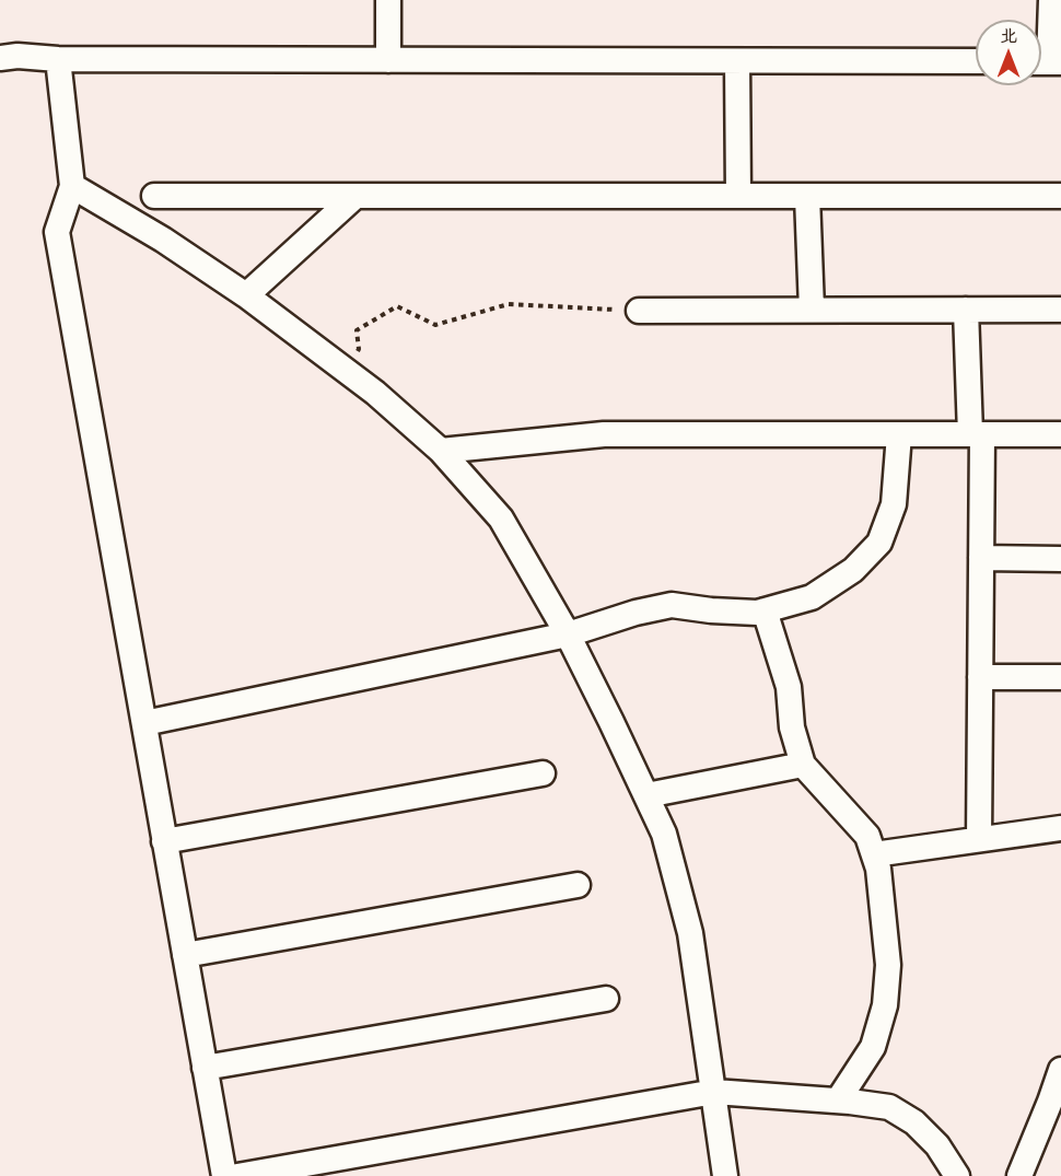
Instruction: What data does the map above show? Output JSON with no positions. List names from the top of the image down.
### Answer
{
  "north": "top"
}
